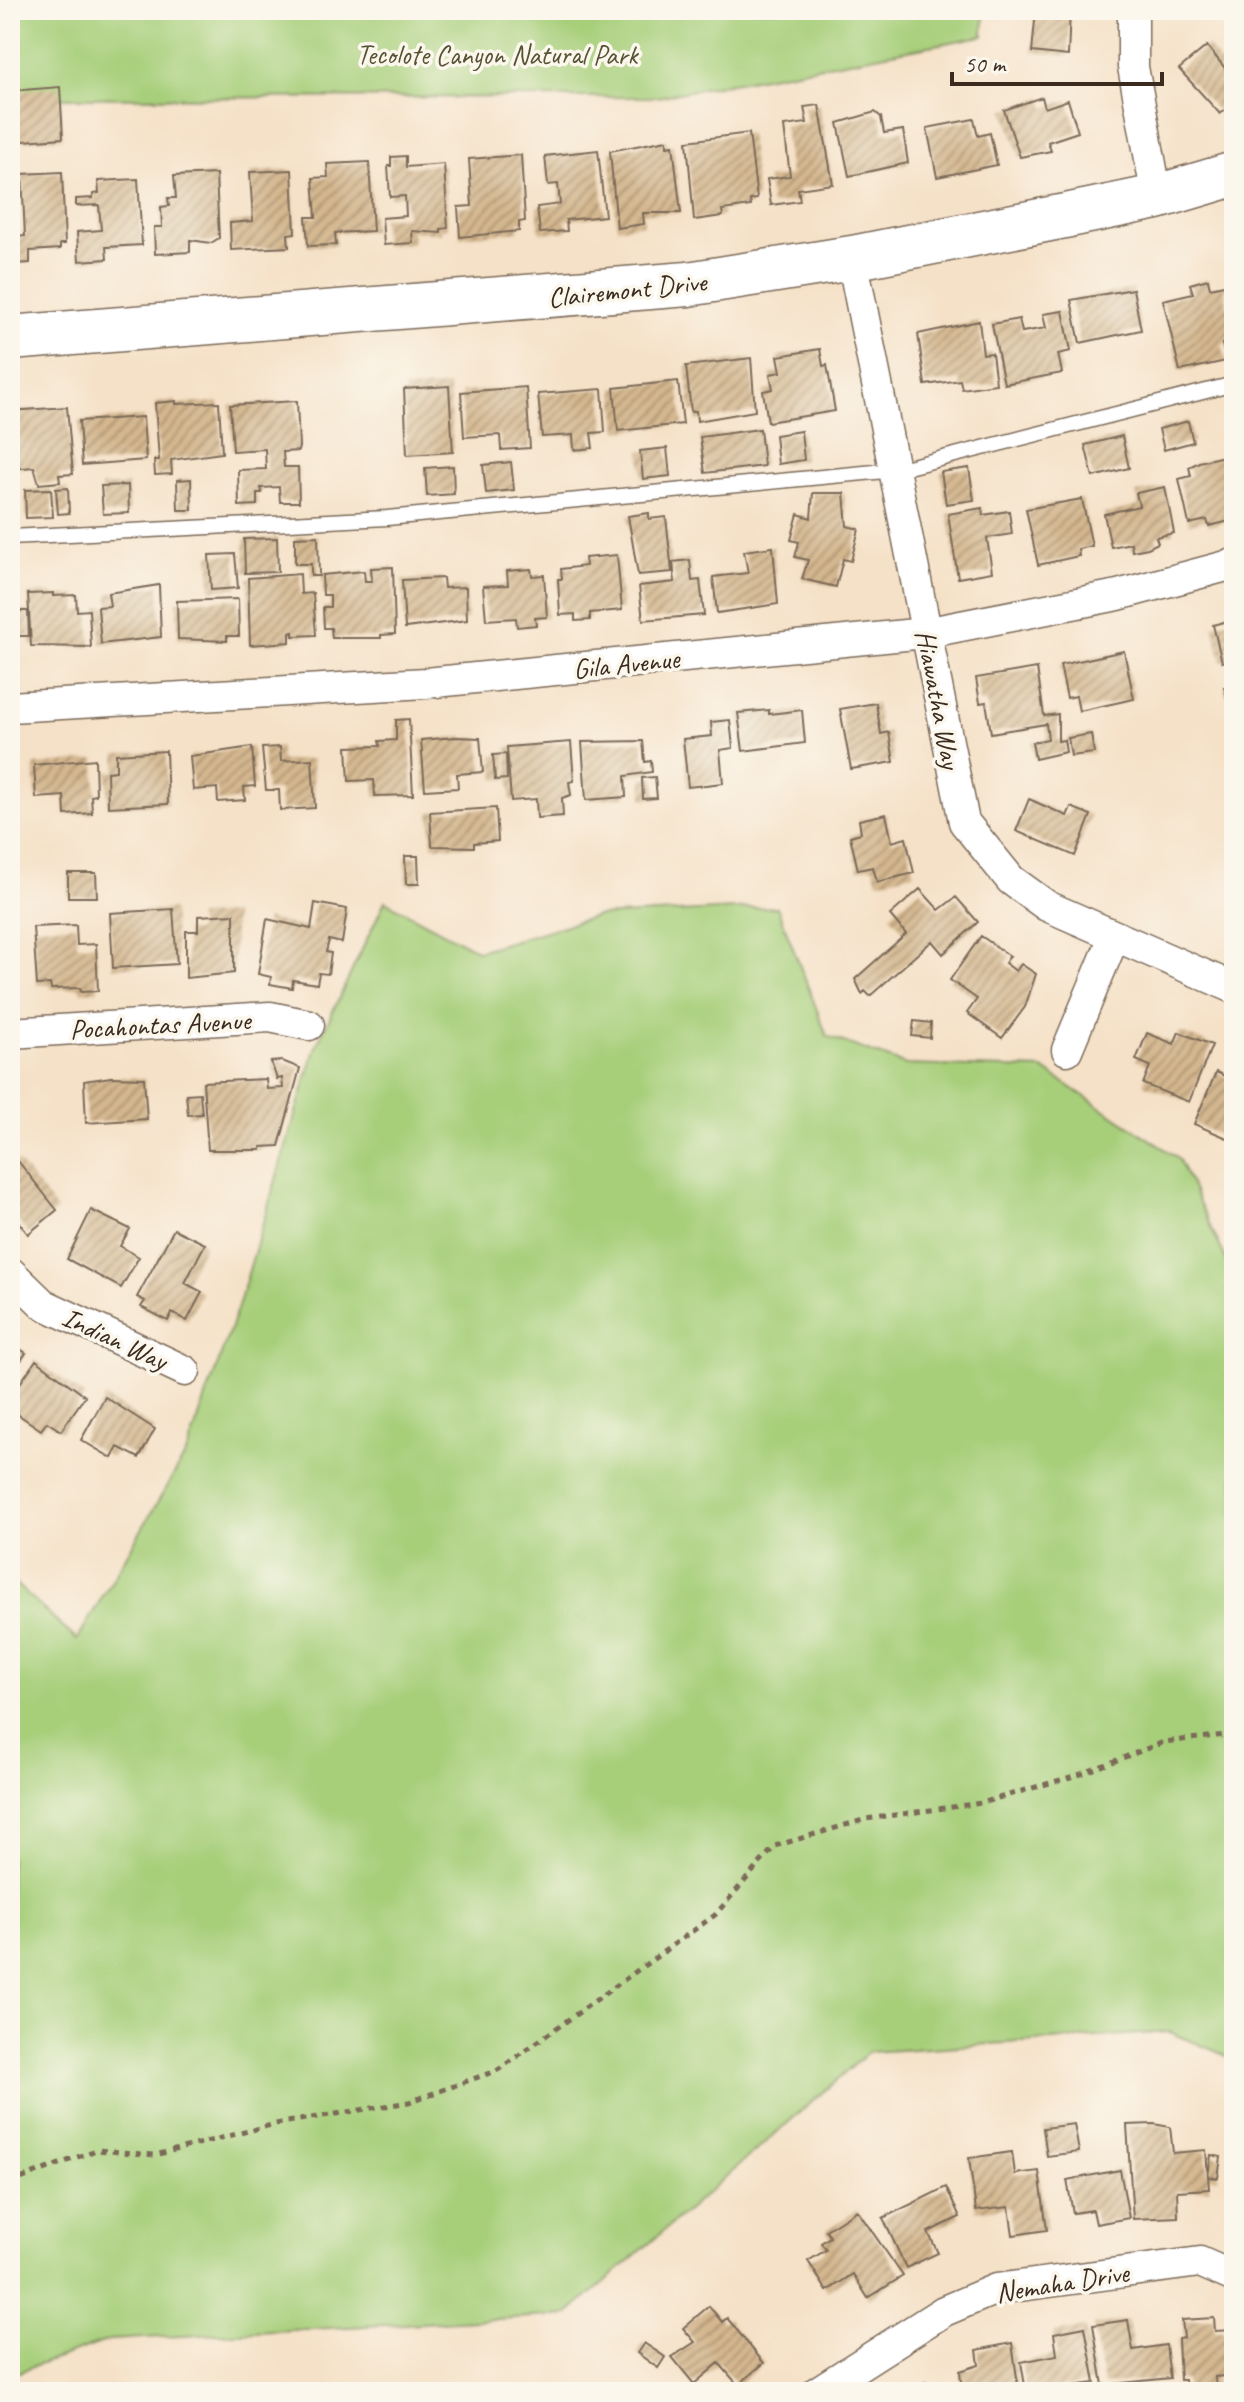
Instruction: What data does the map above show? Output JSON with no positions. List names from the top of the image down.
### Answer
{
  "streets": {
    "main road": ["Clairemont Drive"],
    "street": [
      "Gila Avenue",
      "Hiawatha Way",
      "Pocahontas Avenue",
      "Indian Way",
      "Nemaha Drive"
    ]
  },
  "crossings": [
    ["Clairemont Drive", "Hiawatha Way"],
    ["Gila Avenue", "Hiawatha Way"]
  ],
  "parks": ["Tecolote Canyon Natural Park"],
  "scale_bar": "50 m"
}
